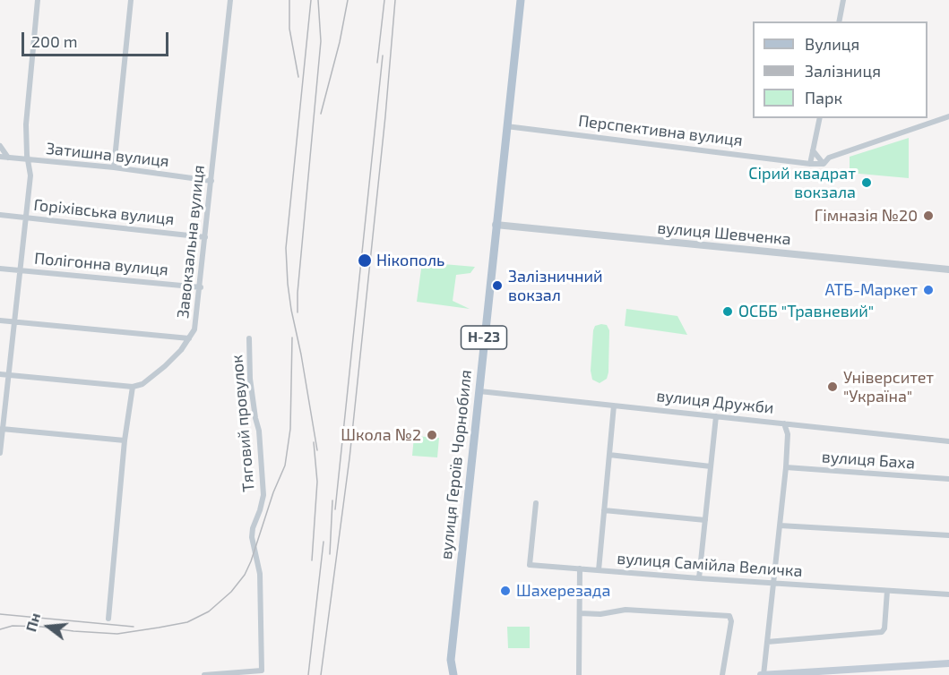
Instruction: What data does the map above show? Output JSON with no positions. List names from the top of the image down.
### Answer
{
  "streets": {
    "main road": ["Н-23", "вулиця Героїв Чорнобиля"],
    "street": [
      "Перспективна вулиця",
      "Затишна вулиця",
      "Горіхівська вулиця",
      "вулиця Шевченка",
      "Завокзальна вулиця",
      "Полігонна вулиця",
      "вулиця Дружби",
      "Тяговий провулок",
      "вулиця Баха",
      "вулиця Самійла Величка"
    ]
  },
  "crossings": [
    ["Перспективна вулиця", "вулиця Героїв Чорнобиля"],
    ["Затишна вулиця", "Завокзальна вулиця"],
    ["Горіхівська вулиця", "Завокзальна вулиця"],
    ["вулиця Шевченка", "вулиця Героїв Чорнобиля"],
    ["Завокзальна вулиця", "Полігонна вулиця"],
    ["вулиця Дружби", "вулиця Героїв Чорнобиля"]
  ],
  "places": [
    "Сірий квадрат вокзала",
    "Гімназія №20",
    "Нікополь",
    "Залізничний вокзал",
    "АТБ-Маркет",
    "ОСББ \"Травневий\"",
    "Університет \"Україна\"",
    "Школа №2",
    "Шахерезада"
  ],
  "legend": ["Вулиця", "Залізниця", "Парк"],
  "scale_bar": "200 m",
  "north": "left"
}
